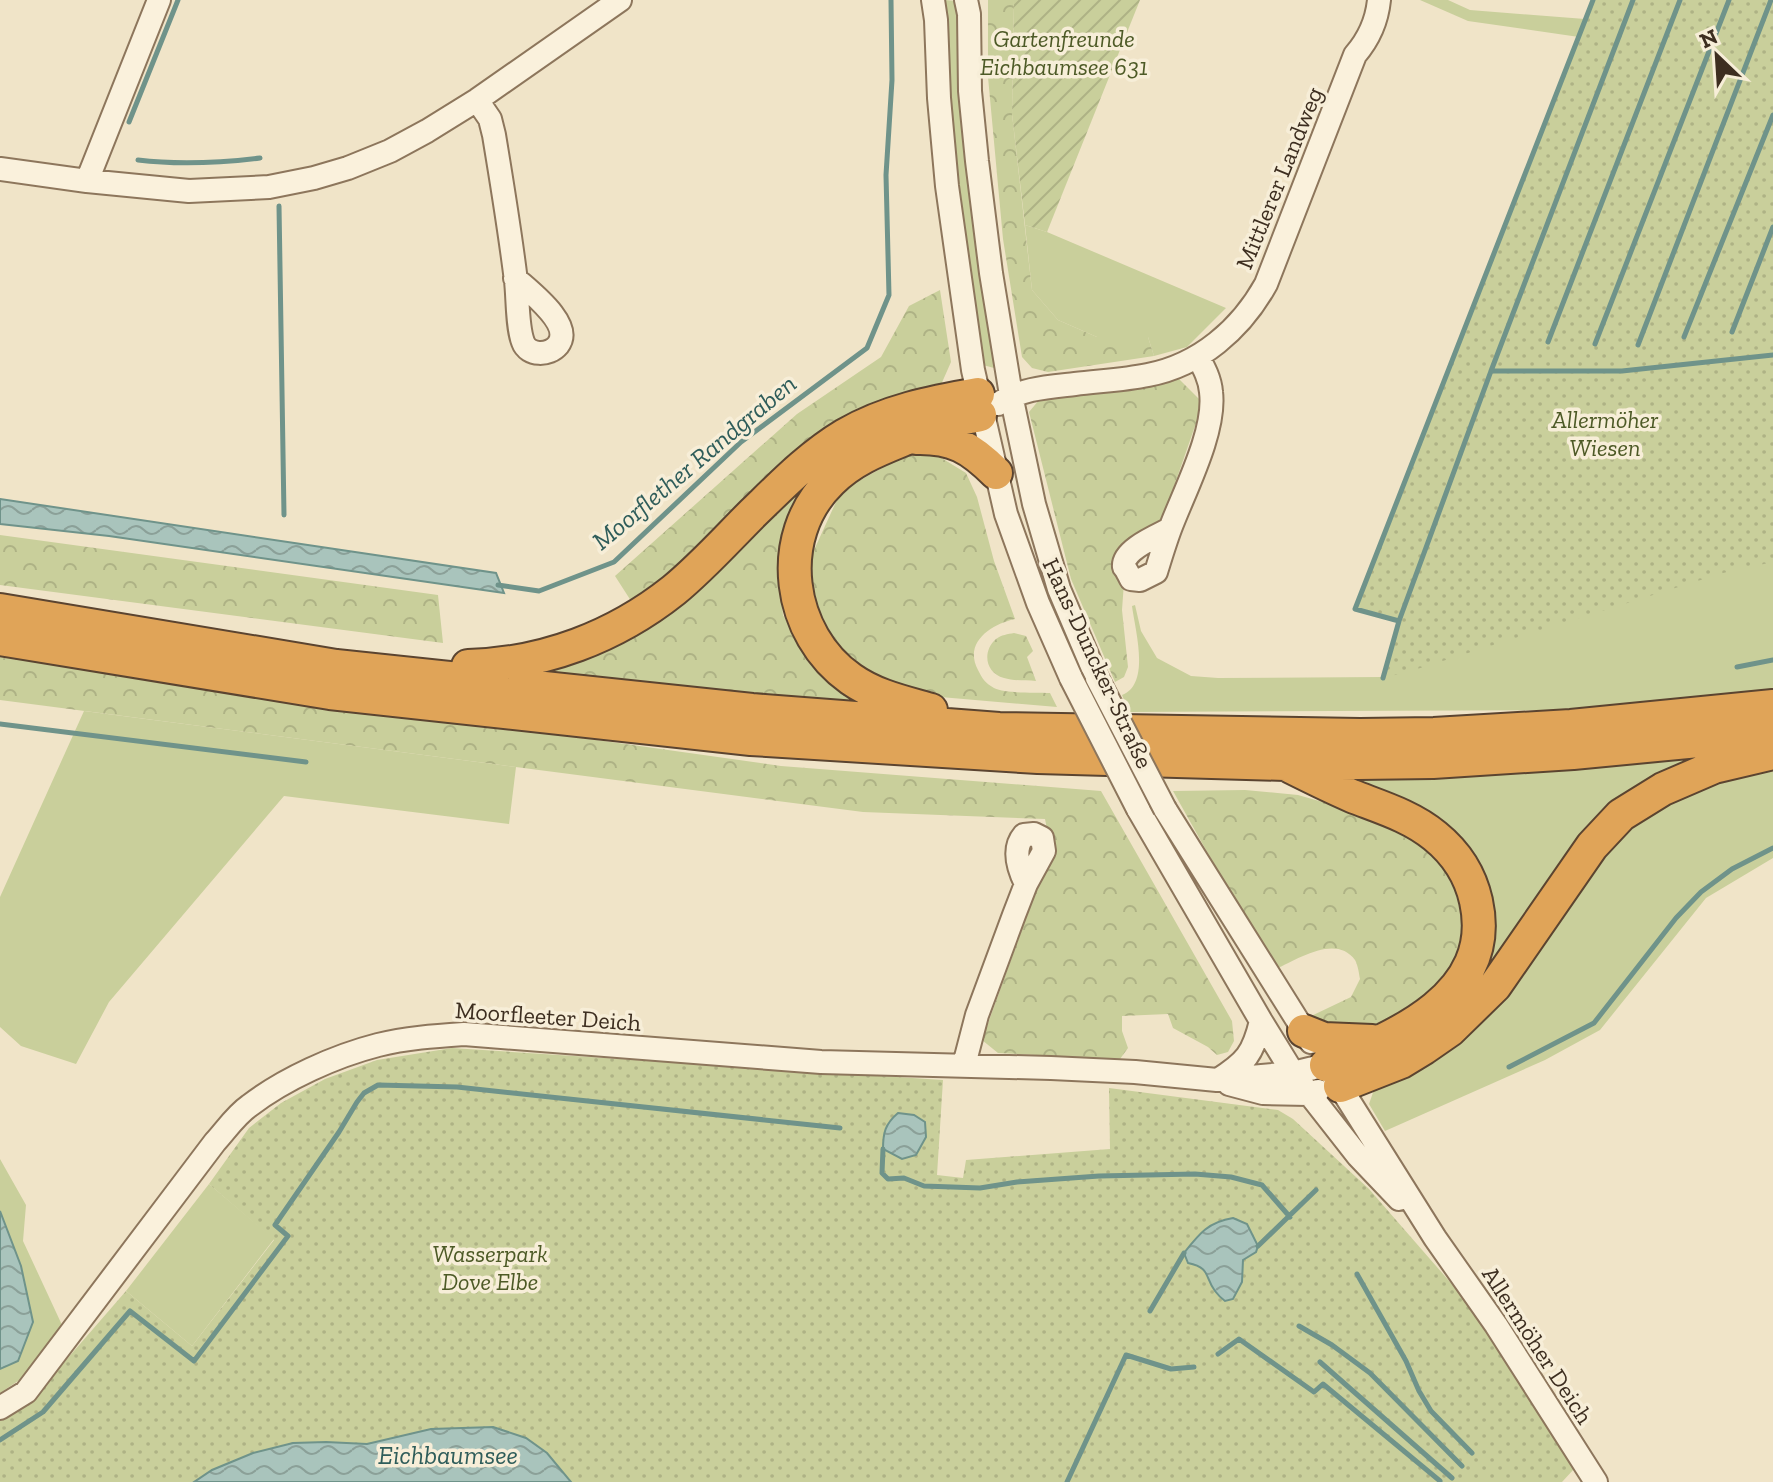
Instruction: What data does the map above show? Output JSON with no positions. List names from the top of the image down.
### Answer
{
  "streets": {
    "street": [
      "Mittlerer Landweg",
      "Hans-Duncker-Straße",
      "Moorfleeter Deich",
      "Allermöher Deich"
    ]
  },
  "crossings": [
    ["Mittlerer Landweg", "Hans-Duncker-Straße"],
    ["Hans-Duncker-Straße", "Moorfleeter Deich"],
    ["Hans-Duncker-Straße", "Allermöher Deich"],
    ["Moorfleeter Deich", "Allermöher Deich"]
  ],
  "water": ["Moorflether Randgraben", "Eichbaumsee"],
  "parks": ["Gartenfreunde Eichbaumsee 631", "Allermöher Wiesen", "Wasserpark Dove Elbe"],
  "north": "top left"
}
